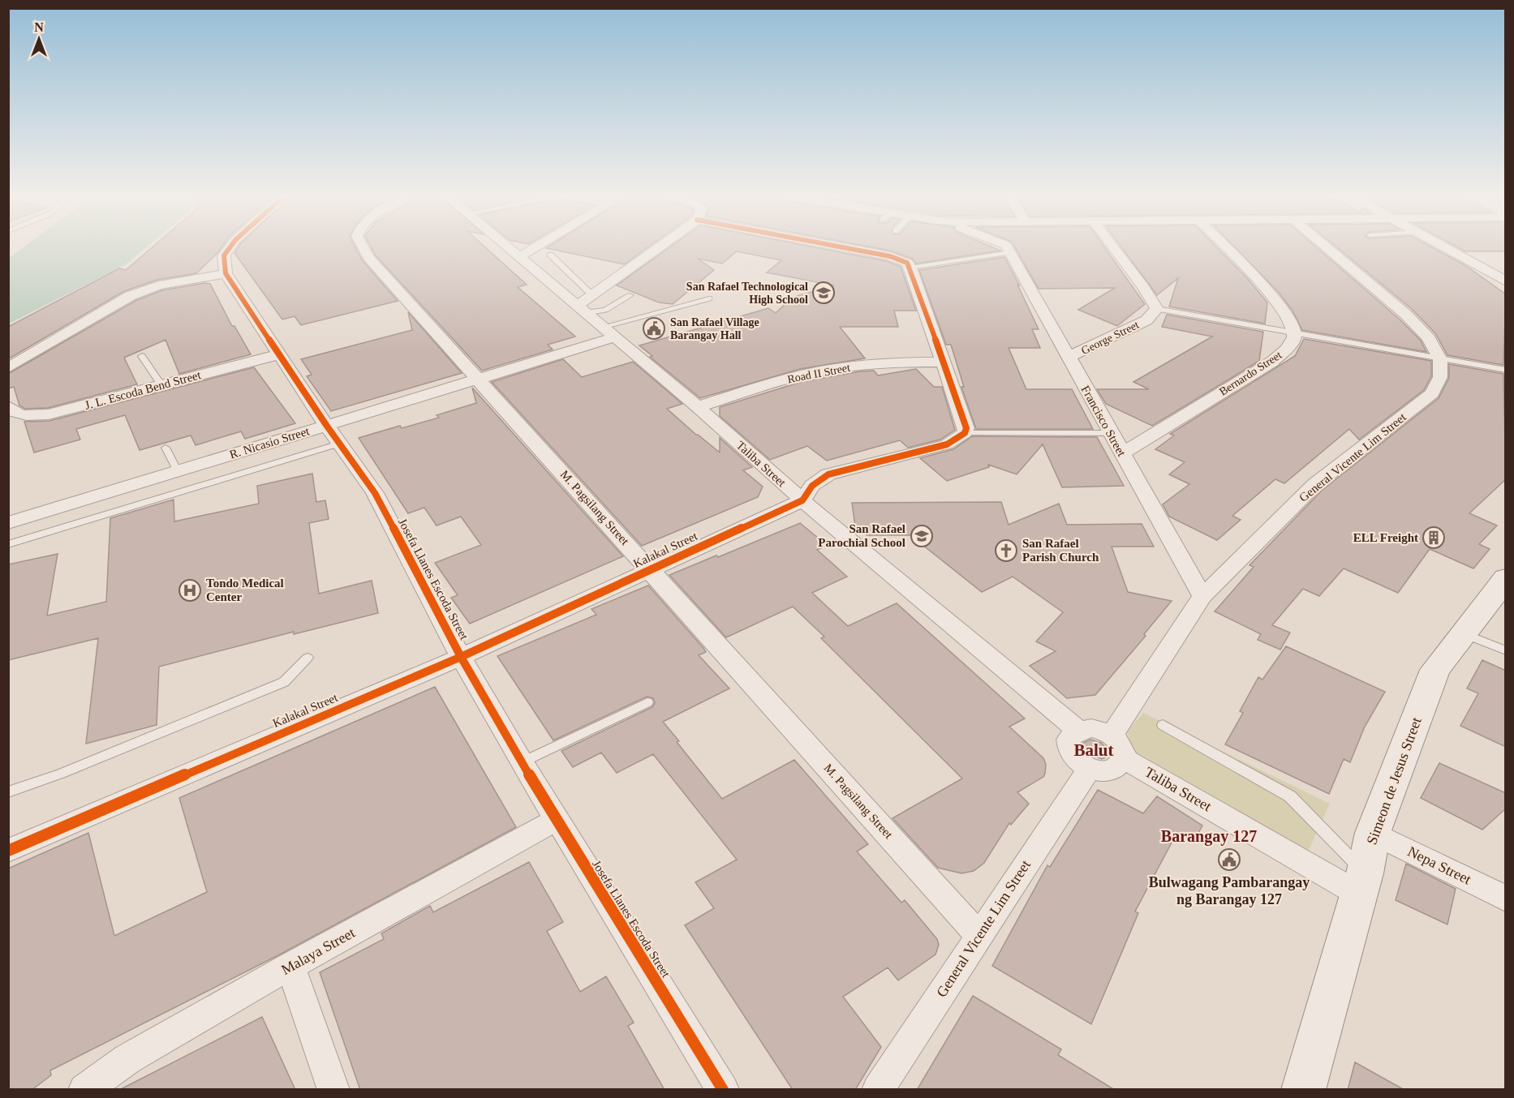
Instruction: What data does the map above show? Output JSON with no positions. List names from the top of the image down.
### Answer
{
  "streets": {
    "street": [
      "George Street",
      "Road II Street",
      "Bernardo Street",
      "J. L. Escoda Bend Street",
      "Francisco Street",
      "R. Nicasio Street",
      "General Vicente Lim Street",
      "Taliba Street",
      "M. Pagsilang Street",
      "Kalakal Street",
      "Josefa Llanes Escoda Street",
      "Simeon de Jesus Street",
      "Nepa Street",
      "Malaya Street"
    ]
  },
  "crossings": [
    ["George Street", "Francisco Street"],
    ["Road II Street", "Taliba Street"],
    ["Bernardo Street", "Francisco Street"],
    ["J. L. Escoda Bend Street", "Josefa Llanes Escoda Street"],
    ["Francisco Street", "General Vicente Lim Street"],
    ["R. Nicasio Street", "Taliba Street"],
    ["R. Nicasio Street", "M. Pagsilang Street"],
    ["R. Nicasio Street", "Josefa Llanes Escoda Street"],
    ["General Vicente Lim Street", "Taliba Street"],
    ["General Vicente Lim Street", "M. Pagsilang Street"],
    ["Taliba Street", "Kalakal Street"],
    ["Taliba Street", "Simeon de Jesus Street"],
    ["M. Pagsilang Street", "Kalakal Street"],
    ["Kalakal Street", "Josefa Llanes Escoda Street"],
    ["Josefa Llanes Escoda Street", "Malaya Street"],
    ["Simeon de Jesus Street", "Nepa Street"]
  ],
  "districts": ["Balut", "Barangay 127"],
  "places": {
    "school or university": ["San Rafael Technological High School", "San Rafael Parochial School"],
    "public building": ["San Rafael Village Barangay Hall", "Bulwagang Pambarangay ng Barangay 127"],
    "building": ["ELL Freight"],
    "church": ["San Rafael Parish Church"],
    "hospital": ["Tondo Medical Center"]
  },
  "north": "top"
}
